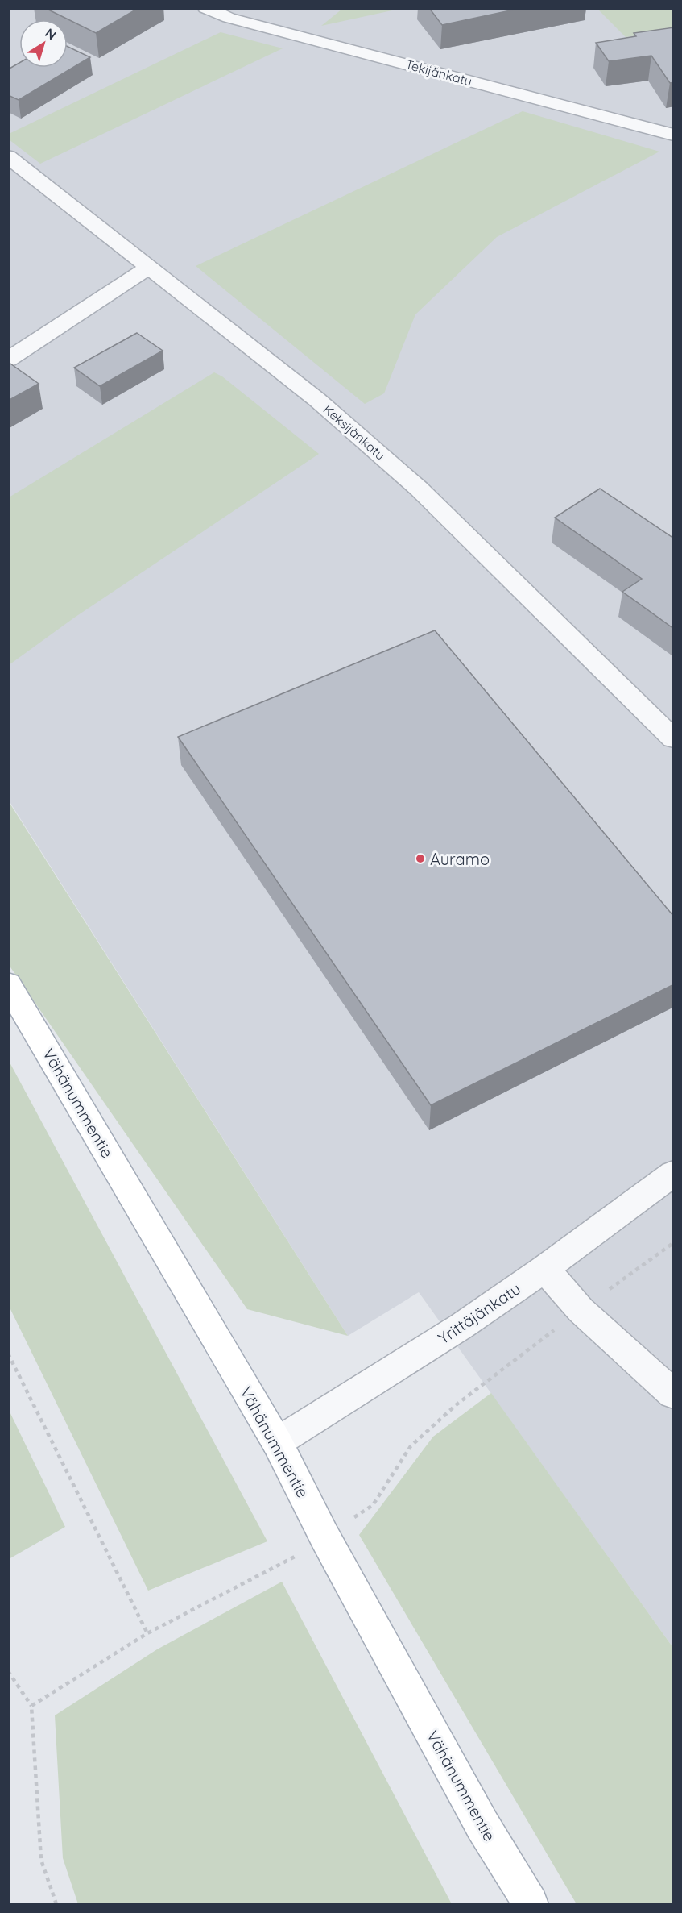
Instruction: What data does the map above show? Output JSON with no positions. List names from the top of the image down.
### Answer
{
  "streets": {
    "main road": ["Vähänummentie"],
    "street": ["Tekijänkatu", "Keksijänkatu", "Yrittäjänkatu"]
  },
  "crossings": [
    ["Vähänummentie", "Yrittäjänkatu"]
  ],
  "places": ["Auramo"],
  "north": "top right"
}
